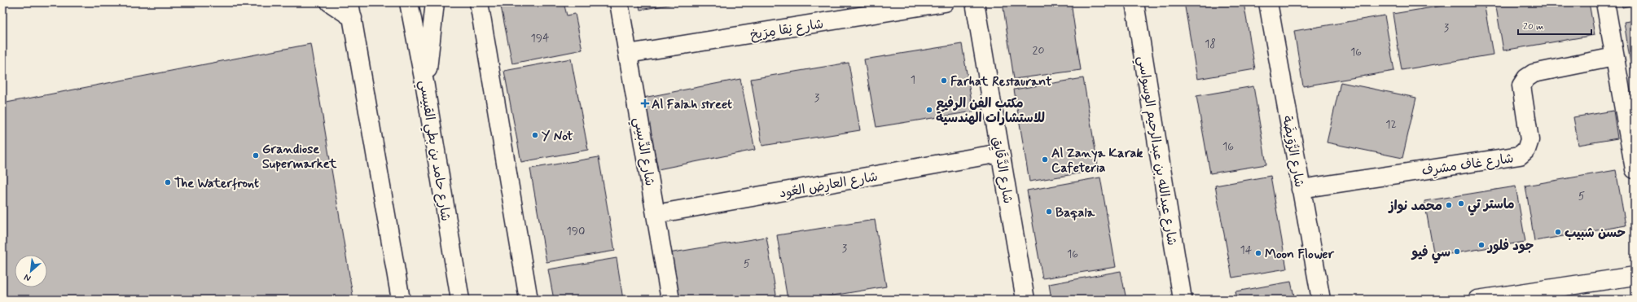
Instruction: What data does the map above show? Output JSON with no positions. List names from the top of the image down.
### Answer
{
  "streets": {
    "street": [
      "شارع نِقا مِرَيخ",
      "شارع حامد بن بطي القبيسي",
      "شارع عبدالله بن عبدالرحيم الوسواسي",
      "شارع الدِّبسِي",
      "شارع الرُّوَيضَة",
      "شارع غاف مشرِف",
      "شارع الدَّقَايِق",
      "شارع العارِض العُود"
    ]
  },
  "crossings": [
    ["شارع نِقا مِرَيخ", "شارع الدِّبسِي"],
    ["شارع الدِّبسِي", "شارع العارِض العُود"],
    ["شارع الرُّوَيضَة", "شارع غاف مشرِف"],
    ["شارع الدَّقَايِق", "شارع العارِض العُود"]
  ],
  "places": {
    "other": [
      "Farhat Restaurant",
      "مكتب الفن الرفيع للاستشارات الهندسية",
      "Y Not",
      "Grandiose Supermarket",
      "Al Zanya Karak Cafeteria",
      "The Waterfront",
      "ماستر تي",
      "محمد نواز",
      "Baqala",
      "حسن شبيب",
      "جود فلور",
      "سي فيو",
      "Moon Flower"
    ],
    "health": ["Al Falah street"]
  },
  "house_numbers": [
    "3",
    "194",
    "18",
    "20",
    "16",
    "1",
    "3",
    "12",
    "16",
    "5",
    "190",
    "3",
    "14",
    "16",
    "5"
  ],
  "scale_bar": "20 m",
  "north": "bottom left"
}
